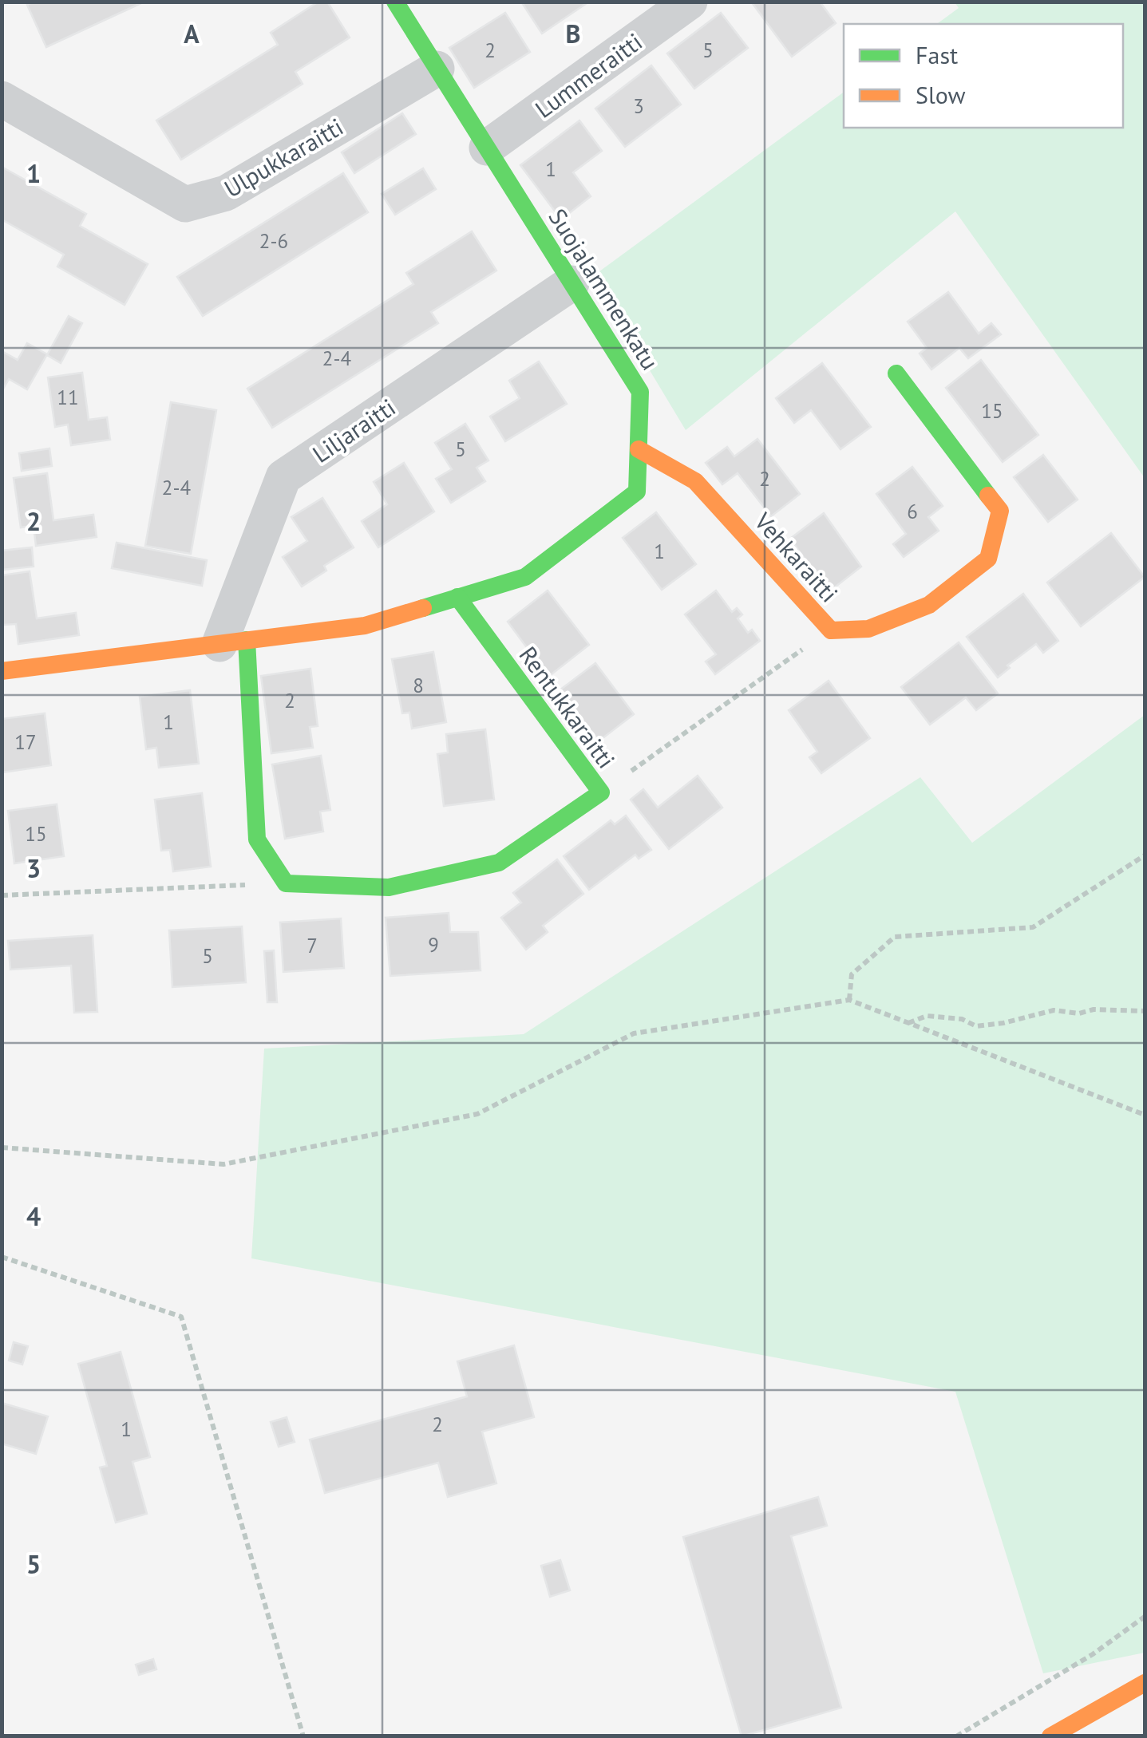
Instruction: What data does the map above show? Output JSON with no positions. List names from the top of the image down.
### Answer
{
  "streets": {
    "street": [
      "Lummeraitti",
      "Ulpukkaraitti",
      "Suojalammenkatu",
      "Liljaraitti",
      "Vehkaraitti",
      "Rentukkaraitti"
    ]
  },
  "crossings": [
    ["Lummeraitti", "Suojalammenkatu"],
    ["Ulpukkaraitti", "Suojalammenkatu"],
    ["Suojalammenkatu", "Liljaraitti"],
    ["Suojalammenkatu", "Vehkaraitti"],
    ["Suojalammenkatu", "Rentukkaraitti"]
  ],
  "house_numbers": [
    "2",
    "5",
    "3",
    "1",
    "2-6",
    "2-4",
    "11",
    "15",
    "5",
    "2",
    "2-4",
    "6",
    "1",
    "8",
    "2",
    "1",
    "17",
    "15",
    "9",
    "7",
    "5",
    "2",
    "1"
  ],
  "legend": ["Fast", "Slow"],
  "grid": {
    "columns": ["A", "B"],
    "rows": [
      "1",
      "2",
      "3",
      "4",
      "5"
    ]
  }
}
